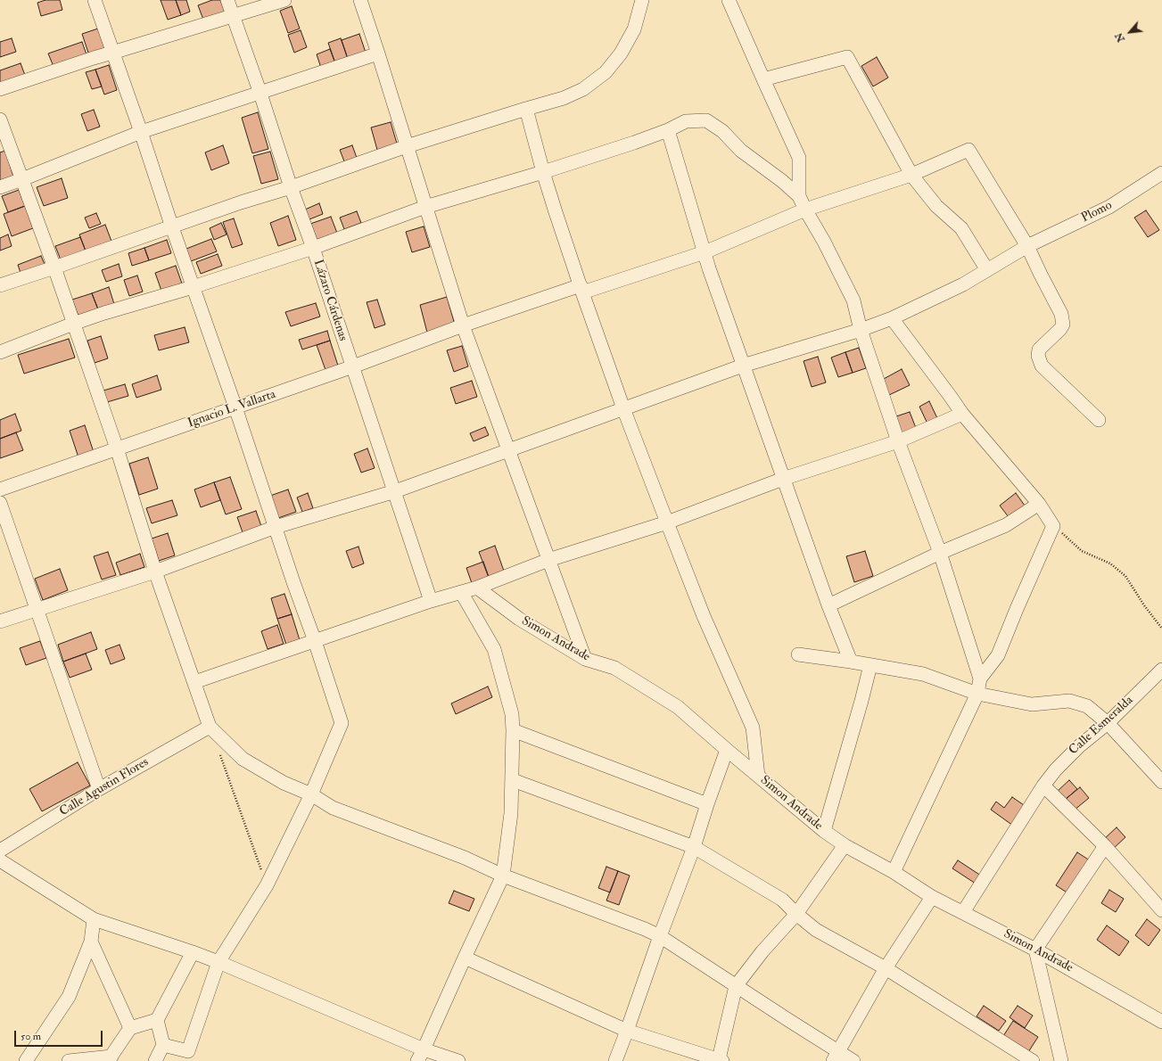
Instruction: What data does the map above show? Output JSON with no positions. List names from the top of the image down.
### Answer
{
  "streets": {
    "street": [
      "Plomo",
      "Lázaro Cárdenas",
      "Ignacio L. Vallarta",
      "Simon Andrade",
      "Calle Esmeralda",
      "Calle Agustin Flores"
    ]
  },
  "crossings": [
    ["Plomo", "Lázaro Cárdenas"],
    ["Plomo", "Ignacio L. Vallarta"],
    ["Lázaro Cárdenas", "Ignacio L. Vallarta"],
    ["Simon Andrade", "Calle Esmeralda"]
  ],
  "scale_bar": "50 m",
  "north": "bottom left"
}
